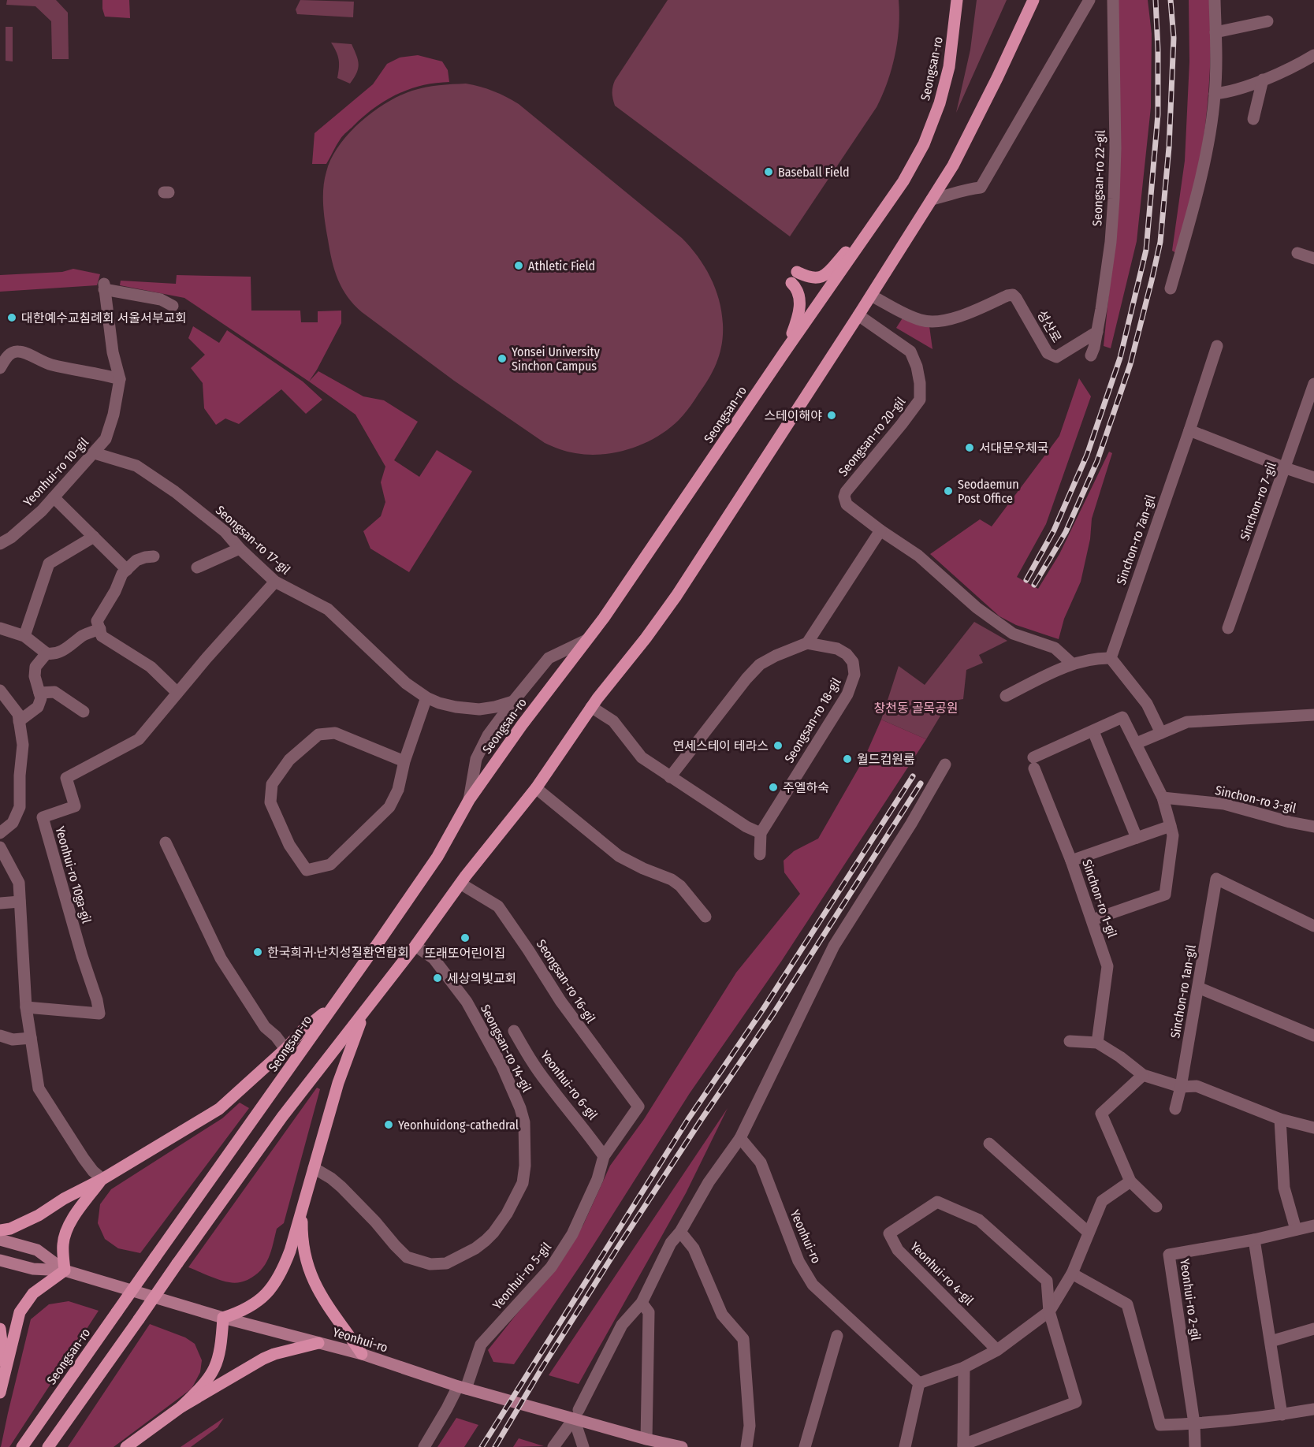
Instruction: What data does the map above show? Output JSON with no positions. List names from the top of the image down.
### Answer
{
  "streets": {
    "main road": ["Seongsan-ro", "Yeonhui-ro"],
    "street": [
      "Seongsan-ro 22-gil",
      "Seongsan-ro 20-gil",
      "Yeonhui-ro 10-gil",
      "Sinchon-ro 7-gil",
      "Seongsan-ro 17-gil",
      "Sinchon-ro 7an-gil",
      "Seongsan-ro 18-gil",
      "Sinchon-ro 3-gil",
      "Yeonhui-ro 10ga-gil",
      "Sinchon-ro 1-gil",
      "Seongsan-ro 16-gil",
      "Sinchon-ro 1an-gil",
      "Seongsan-ro 14-gil",
      "Yeonhui-ro 6-gil",
      "Yeonhui-ro 4-gil",
      "Yeonhui-ro 5-gil",
      "Yeonhui-ro 2-gil"
    ]
  },
  "crossings": [
    ["Yeonhui-ro 10-gil", "Seongsan-ro 17-gil"],
    ["Seongsan-ro 17-gil", "Yeonhui-ro 10ga-gil"],
    ["Seongsan-ro 16-gil", "Yeonhui-ro 5-gil"],
    ["Yeonhui-ro 6-gil", "Yeonhui-ro 5-gil"],
    ["Yeonhui-ro", "Yeonhui-ro 5-gil"]
  ],
  "parks": ["창천동 골목공원"],
  "places": [
    "Baseball Field",
    "Athletic Field",
    "대한예수교침례회 서울서부교회",
    "Yonsei University Sinchon Campus",
    "스테이해야",
    "서대문우체국",
    "Seodaemun Post Office",
    "연세스테이 테라스",
    "월드컵원룸",
    "주엘하숙",
    "또래또어린이집",
    "한국희귀·난치성질환연합회",
    "세상의빛교회",
    "Yeonhuidong-cathedral"
  ]
}
